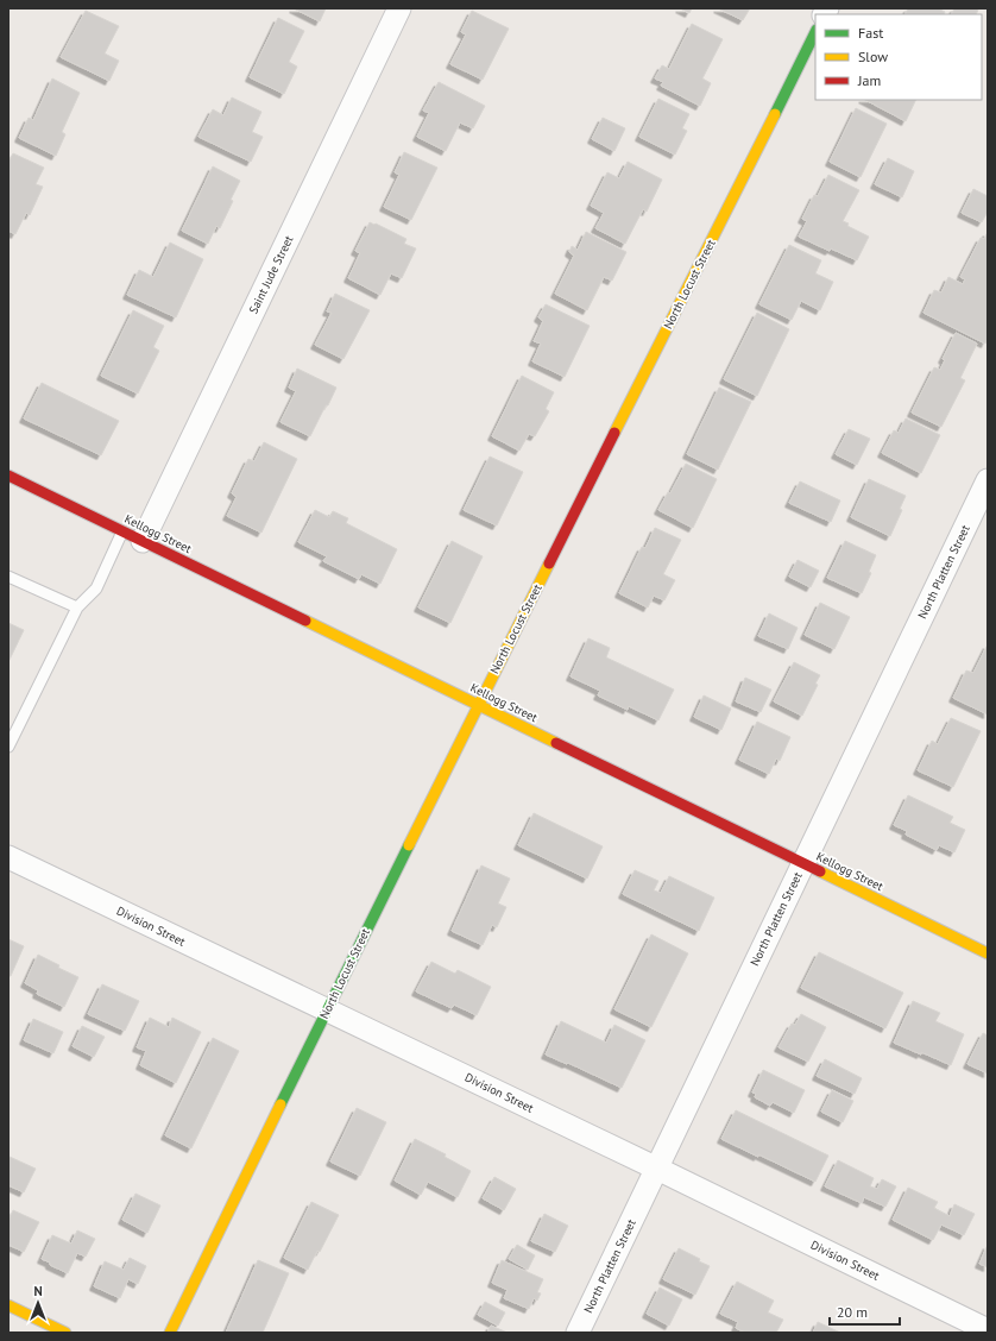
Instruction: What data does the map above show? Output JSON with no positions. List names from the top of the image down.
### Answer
{
  "streets": {
    "street": [
      "Saint Jude Street",
      "North Locust Street",
      "Kellogg Street",
      "North Platten Street",
      "Division Street"
    ]
  },
  "crossings": [
    ["Saint Jude Street", "Kellogg Street"],
    ["North Locust Street", "Kellogg Street"],
    ["North Locust Street", "Division Street"],
    ["Kellogg Street", "North Platten Street"],
    ["North Platten Street", "Division Street"]
  ],
  "legend": ["Fast", "Slow", "Jam"],
  "scale_bar": "20 m",
  "north": "top"
}
